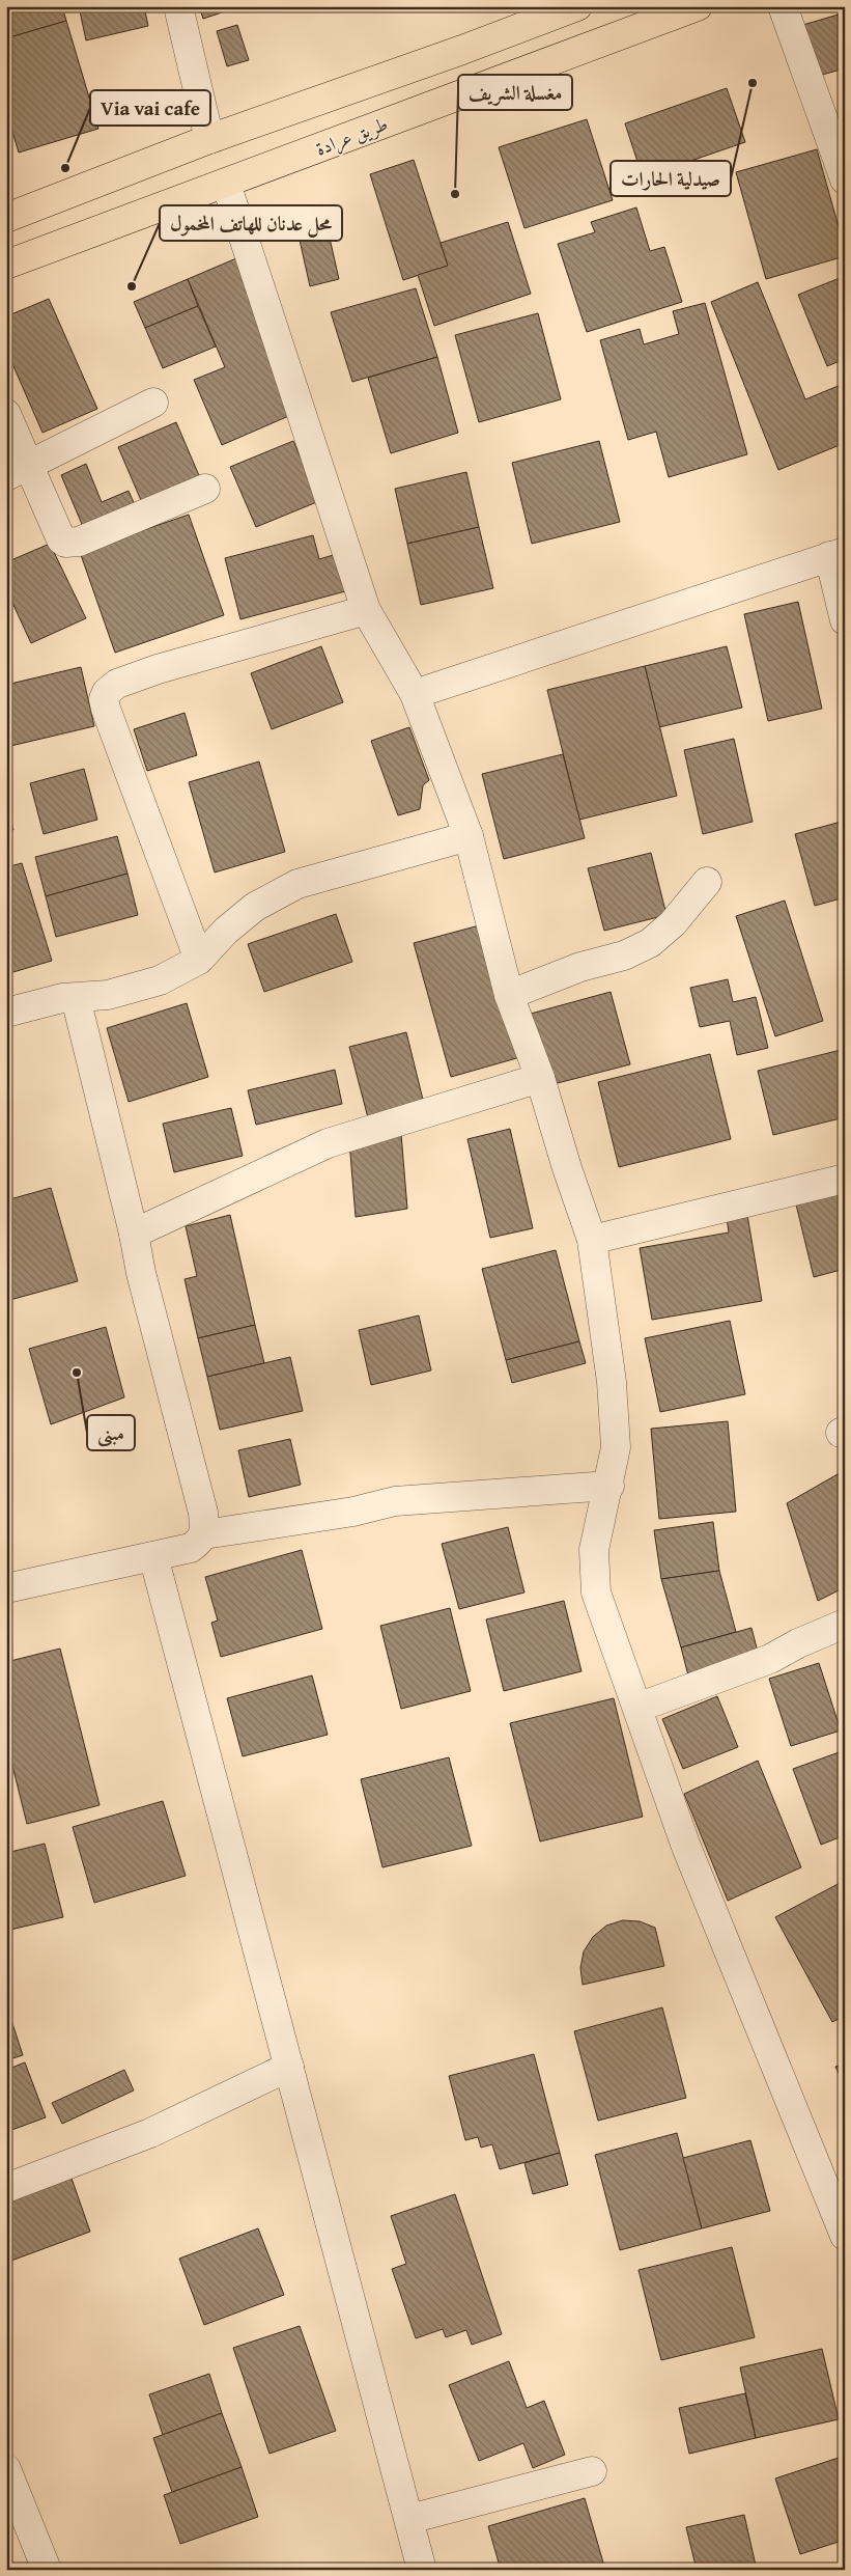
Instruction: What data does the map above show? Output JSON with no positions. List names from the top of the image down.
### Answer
{
  "streets": {
    "main road": ["طريق عرادة"]
  },
  "places": [
    "صيدلية الحارات",
    "Via vai cafe",
    "مغسلة الشريف",
    "محل عدنان للهاتف المخمول",
    "مبنى"
  ]
}
